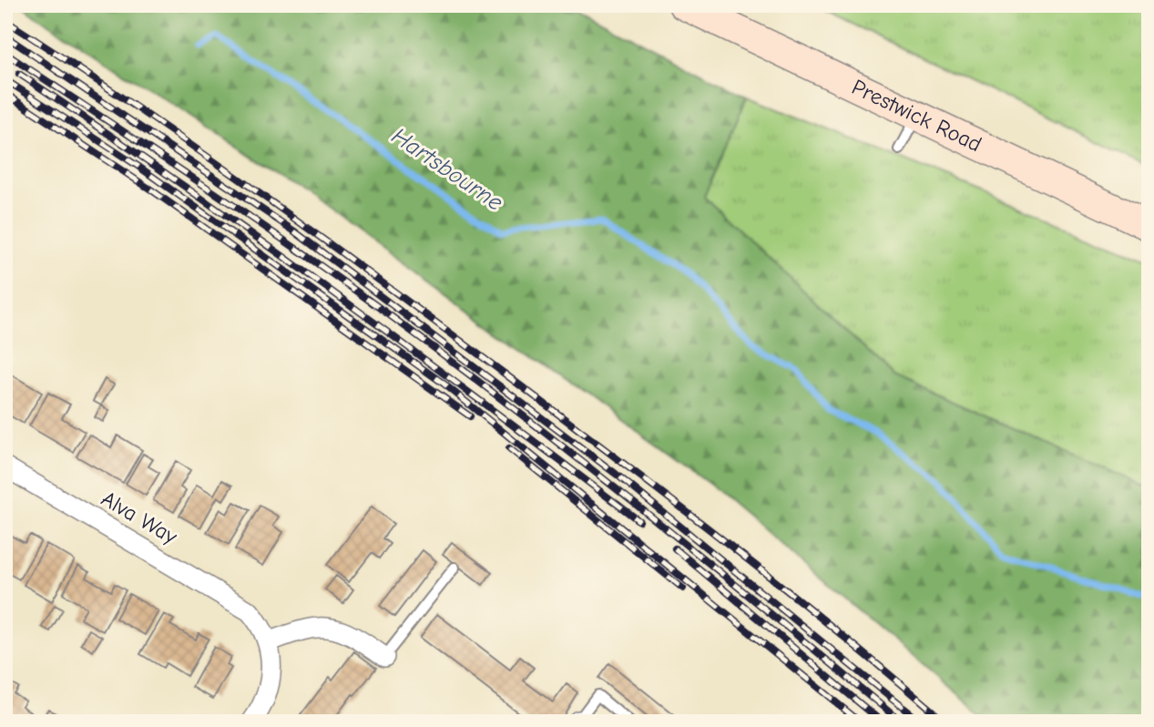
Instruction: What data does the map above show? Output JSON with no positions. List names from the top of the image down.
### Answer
{
  "streets": {
    "main road": ["Prestwick Road"],
    "street": ["Alva Way"]
  },
  "water": ["Hartsbourne"]
}
